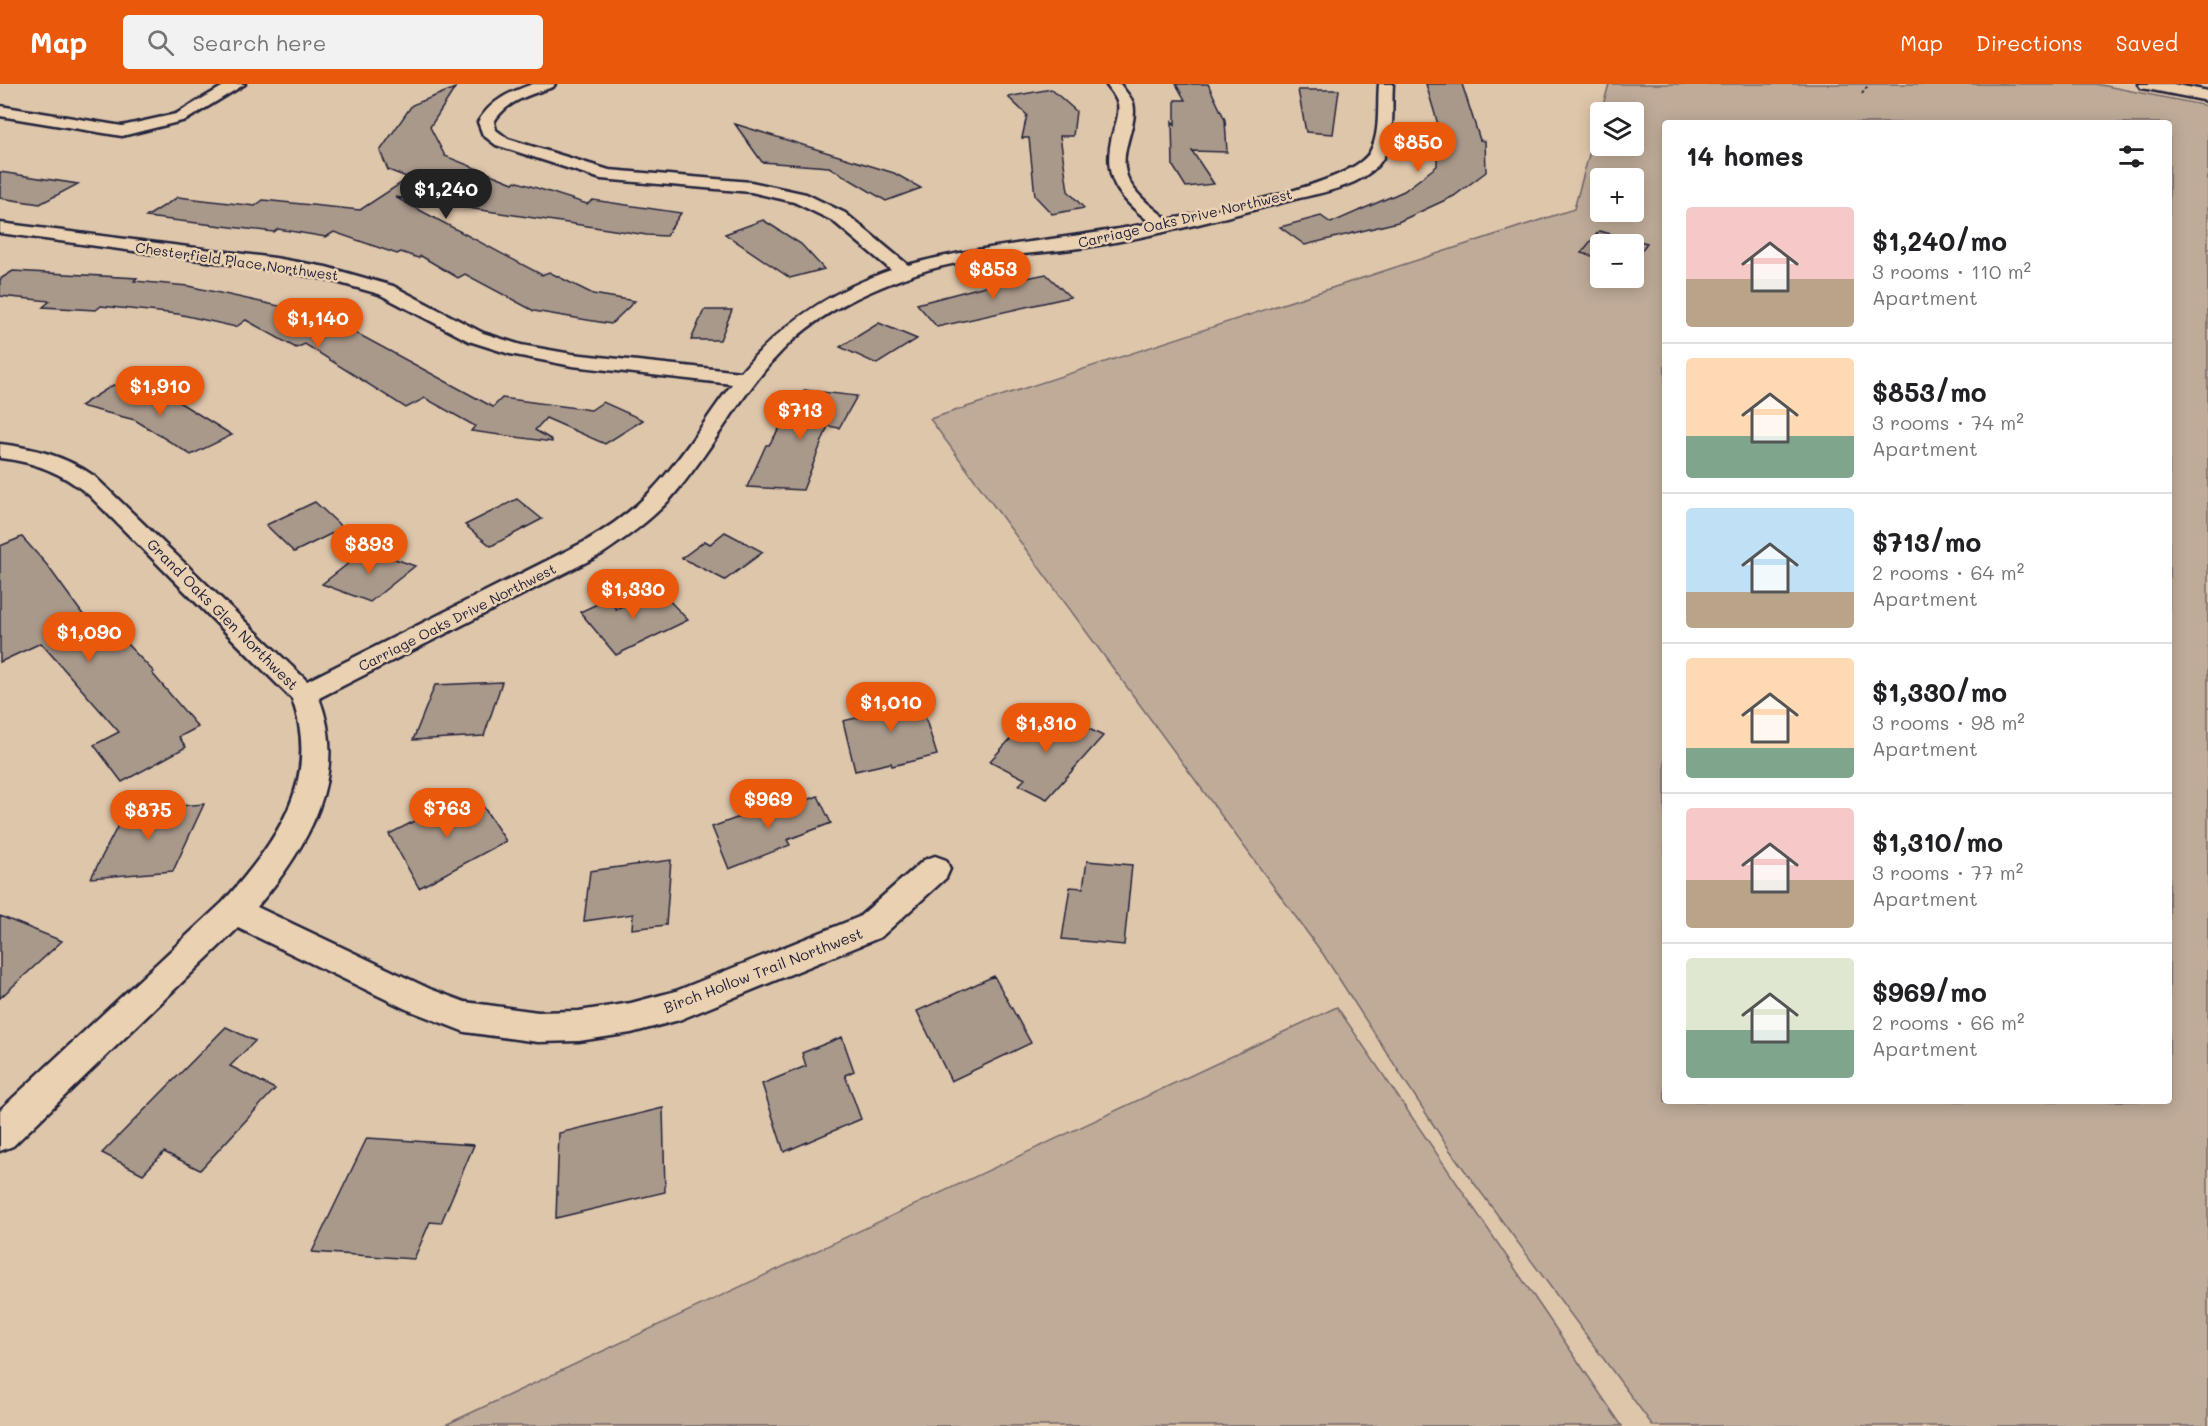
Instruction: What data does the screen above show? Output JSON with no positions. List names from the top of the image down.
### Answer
{
  "streets": {
    "street": [
      "Carriage Oaks Drive Northwest",
      "Chesterfield Place Northwest",
      "Grand Oaks Glen Northwest",
      "Birch Hollow Trail Northwest"
    ]
  },
  "crossings": [
    ["Carriage Oaks Drive Northwest", "Chesterfield Place Northwest"],
    ["Carriage Oaks Drive Northwest", "Grand Oaks Glen Northwest"],
    ["Grand Oaks Glen Northwest", "Birch Hollow Trail Northwest"]
  ],
  "page": {
    "header": "Map",
    "search": "Search here",
    "nav": ["Map", "Directions", "Saved"],
    "map_buttons": ["+", "−"],
    "heading": "14 homes",
    "price": [
      "$850",
      "$1,240",
      "$853",
      "$1,140",
      "$1,910",
      "$713",
      "$893",
      "$1,330",
      "$1,090",
      "$1,010",
      "$1,310",
      "$969",
      "$763",
      "$875"
    ],
    "list": [
      {
        "name": "$1,240/mo",
        "note": "3 rooms · 110 m² · Apartment"
      },
      {
        "name": "$853/mo",
        "note": "3 rooms · 74 m² · Apartment"
      },
      {
        "name": "$713/mo",
        "note": "2 rooms · 64 m² · Apartment"
      },
      {
        "name": "$1,330/mo",
        "note": "3 rooms · 98 m² · Apartment"
      },
      {
        "name": "$1,310/mo",
        "note": "3 rooms · 77 m² · Apartment"
      },
      {
        "name": "$969/mo",
        "note": "2 rooms · 66 m² · Apartment"
      }
    ]
  }
}
